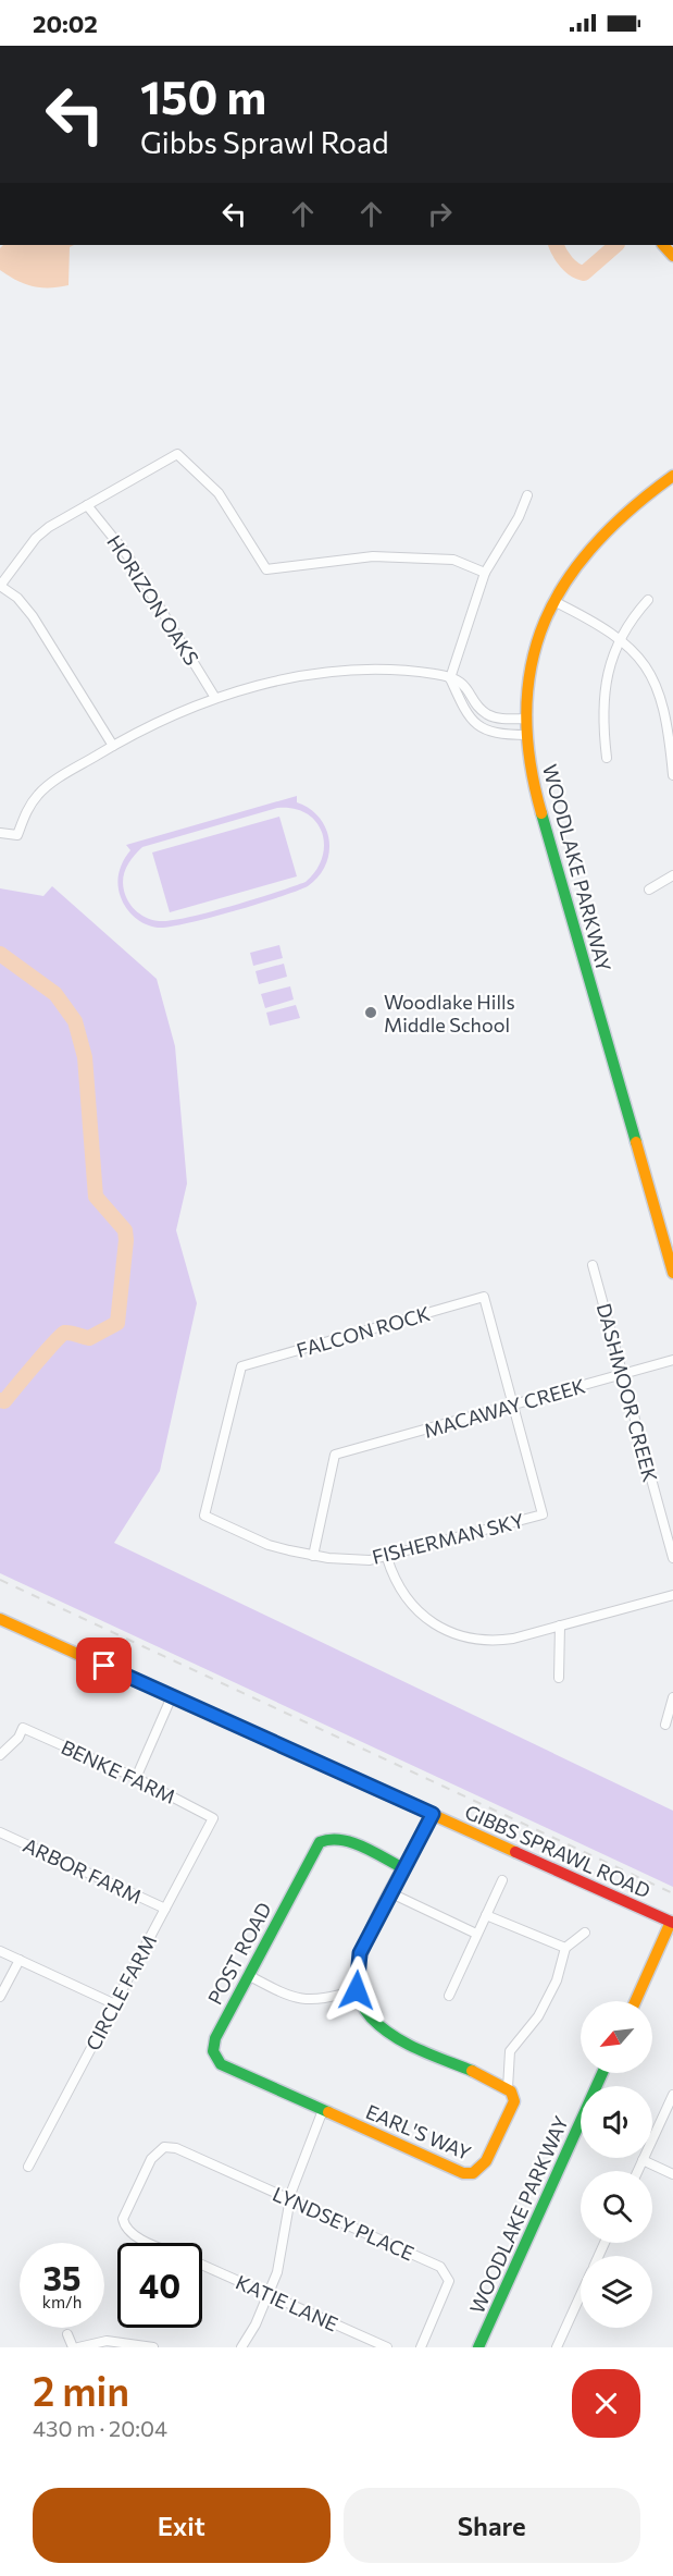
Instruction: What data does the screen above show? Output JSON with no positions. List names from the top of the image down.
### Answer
{
  "streets": {
    "street": [
      "HORIZON OAKS",
      "WOODLAKE PARKWAY",
      "FALCON ROCK",
      "DASHMOOR CREEK",
      "MACAWAY CREEK",
      "FISHERMAN SKY",
      "BENKE FARM",
      "GIBBS SPRAWL ROAD",
      "ARBOR FARM",
      "POST ROAD",
      "CIRCLE FARM",
      "EARL'S WAY",
      "LYNDSEY PLACE",
      "KATIE LANE"
    ]
  },
  "crossings": [
    ["FALCON ROCK", "MACAWAY CREEK"],
    ["FALCON ROCK", "FISHERMAN SKY"],
    ["DASHMOOR CREEK", "MACAWAY CREEK"],
    ["MACAWAY CREEK", "FISHERMAN SKY"],
    ["BENKE FARM", "CIRCLE FARM"],
    ["ARBOR FARM", "CIRCLE FARM"],
    ["POST ROAD", "EARL'S WAY"],
    ["LYNDSEY PLACE", "KATIE LANE"]
  ],
  "places": ["Woodlake Hills Middle School"],
  "north": "bottom left",
  "page": {
    "status": "20:02",
    "turn": ["150 m", "Gibbs Sprawl Road"],
    "speed": "35 km/h",
    "limit": "40",
    "heading": ["2 min", "430 m · 20:04"],
    "buttons": ["Exit", "Share"]
  }
}
